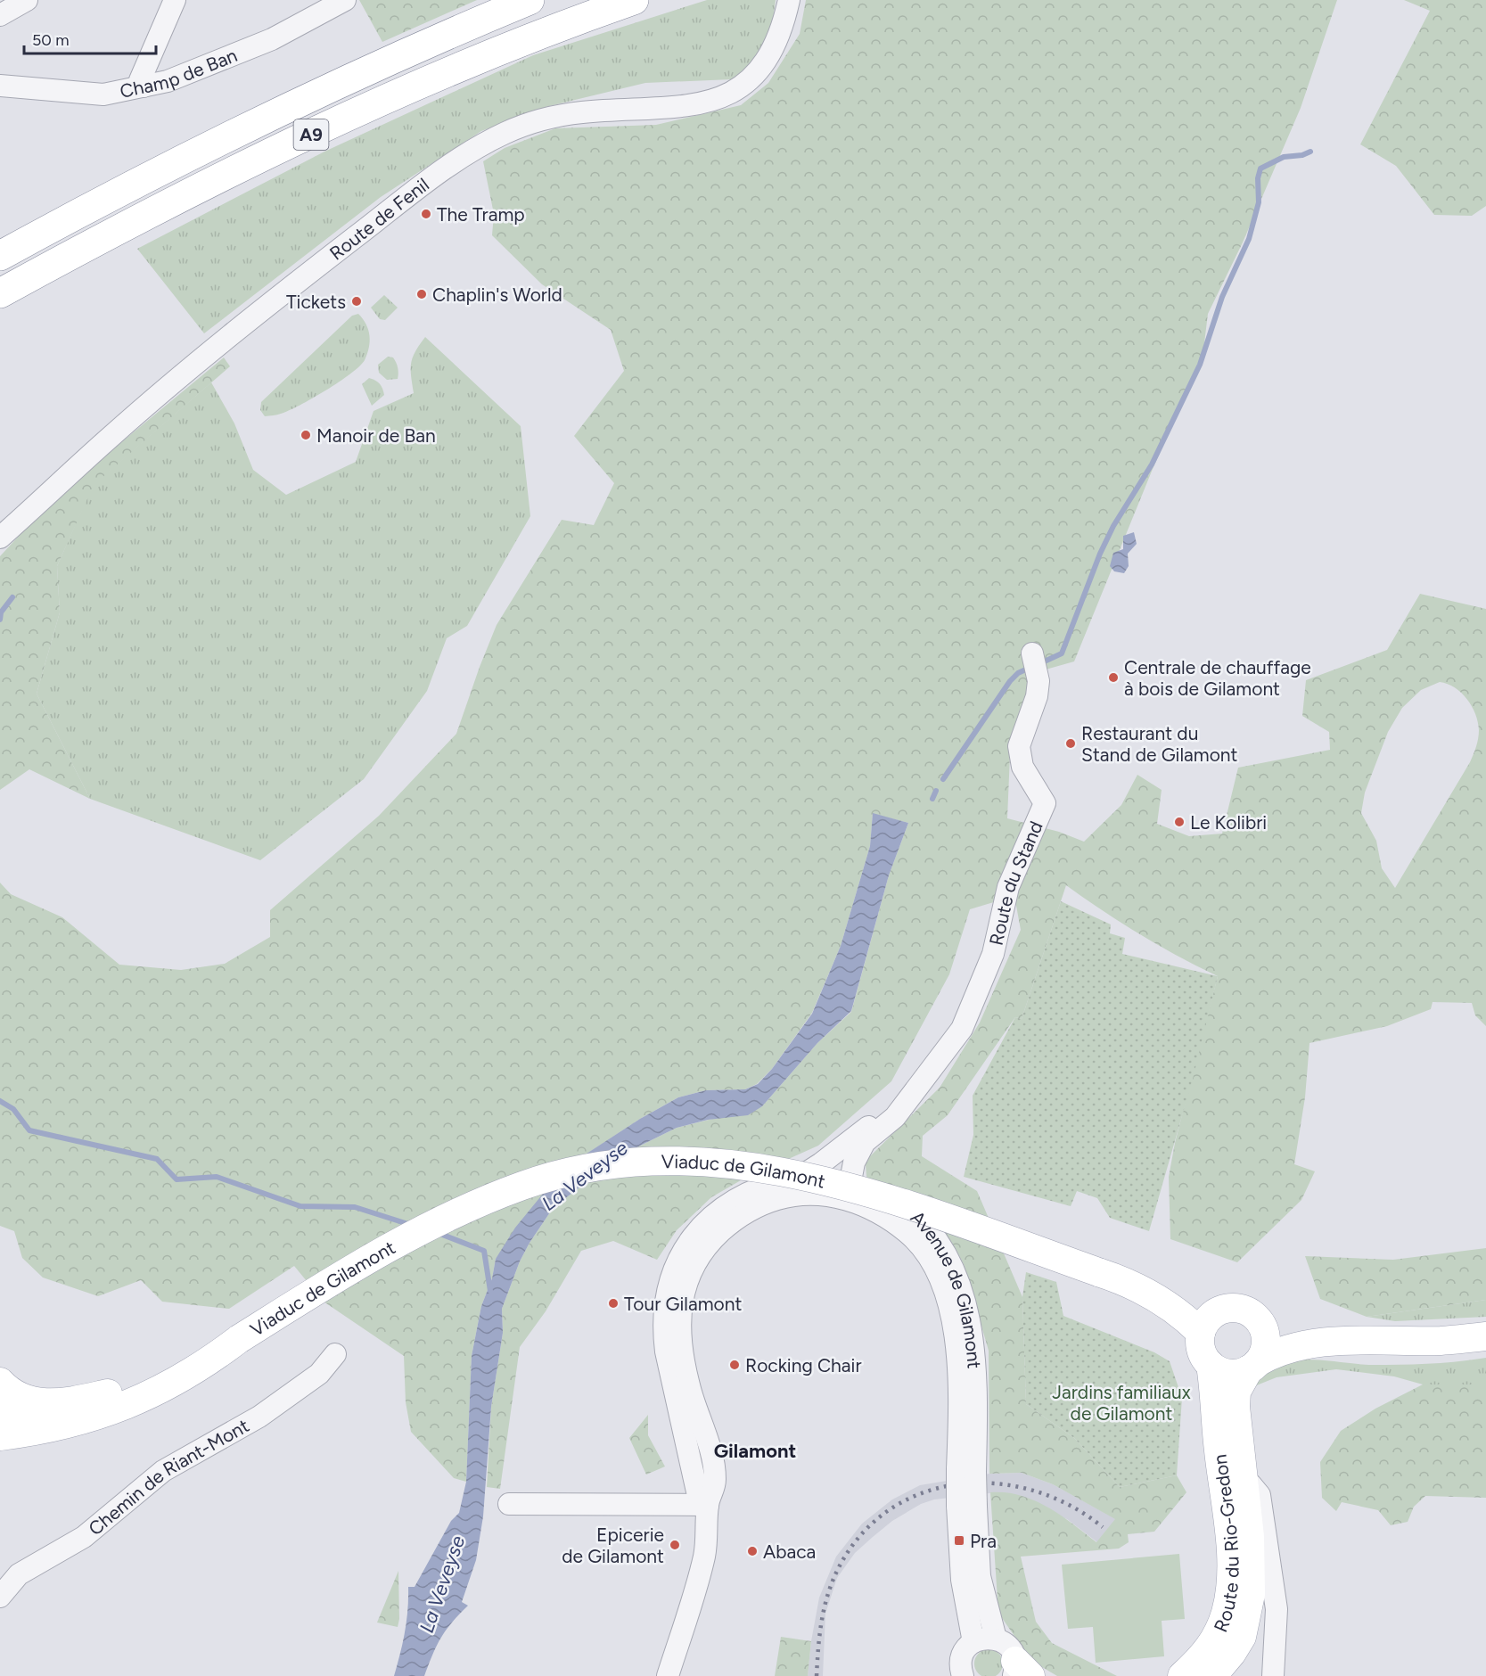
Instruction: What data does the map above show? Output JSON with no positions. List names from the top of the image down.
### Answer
{
  "streets": {
    "highway": ["A9"],
    "main road": ["Viaduc de Gilamont", "Route du Rio-Gredon"],
    "street": [
      "Champ de Ban",
      "Route de Fenil",
      "Route du Stand",
      "Avenue de Gilamont",
      "Chemin de Riant-Mont"
    ]
  },
  "crossings": [
    ["Route du Stand", "Avenue de Gilamont"],
    ["Viaduc de Gilamont", "Route du Rio-Gredon"]
  ],
  "districts": ["Gilamont"],
  "water": ["La Veveyse"],
  "parks": ["Jardins familiaux de Gilamont"],
  "places": {
    "other": [
      "The Tramp",
      "Chaplin's World",
      "Tickets",
      "Manoir de Ban",
      "Centrale de chauffage à bois de Gilamont",
      "Restaurant du Stand de Gilamont",
      "Le Kolibri",
      "Tour Gilamont",
      "Rocking Chair",
      "Epicerie de Gilamont",
      "Abaca"
    ],
    "transit": ["Pra"]
  },
  "scale_bar": "50 m"
}
